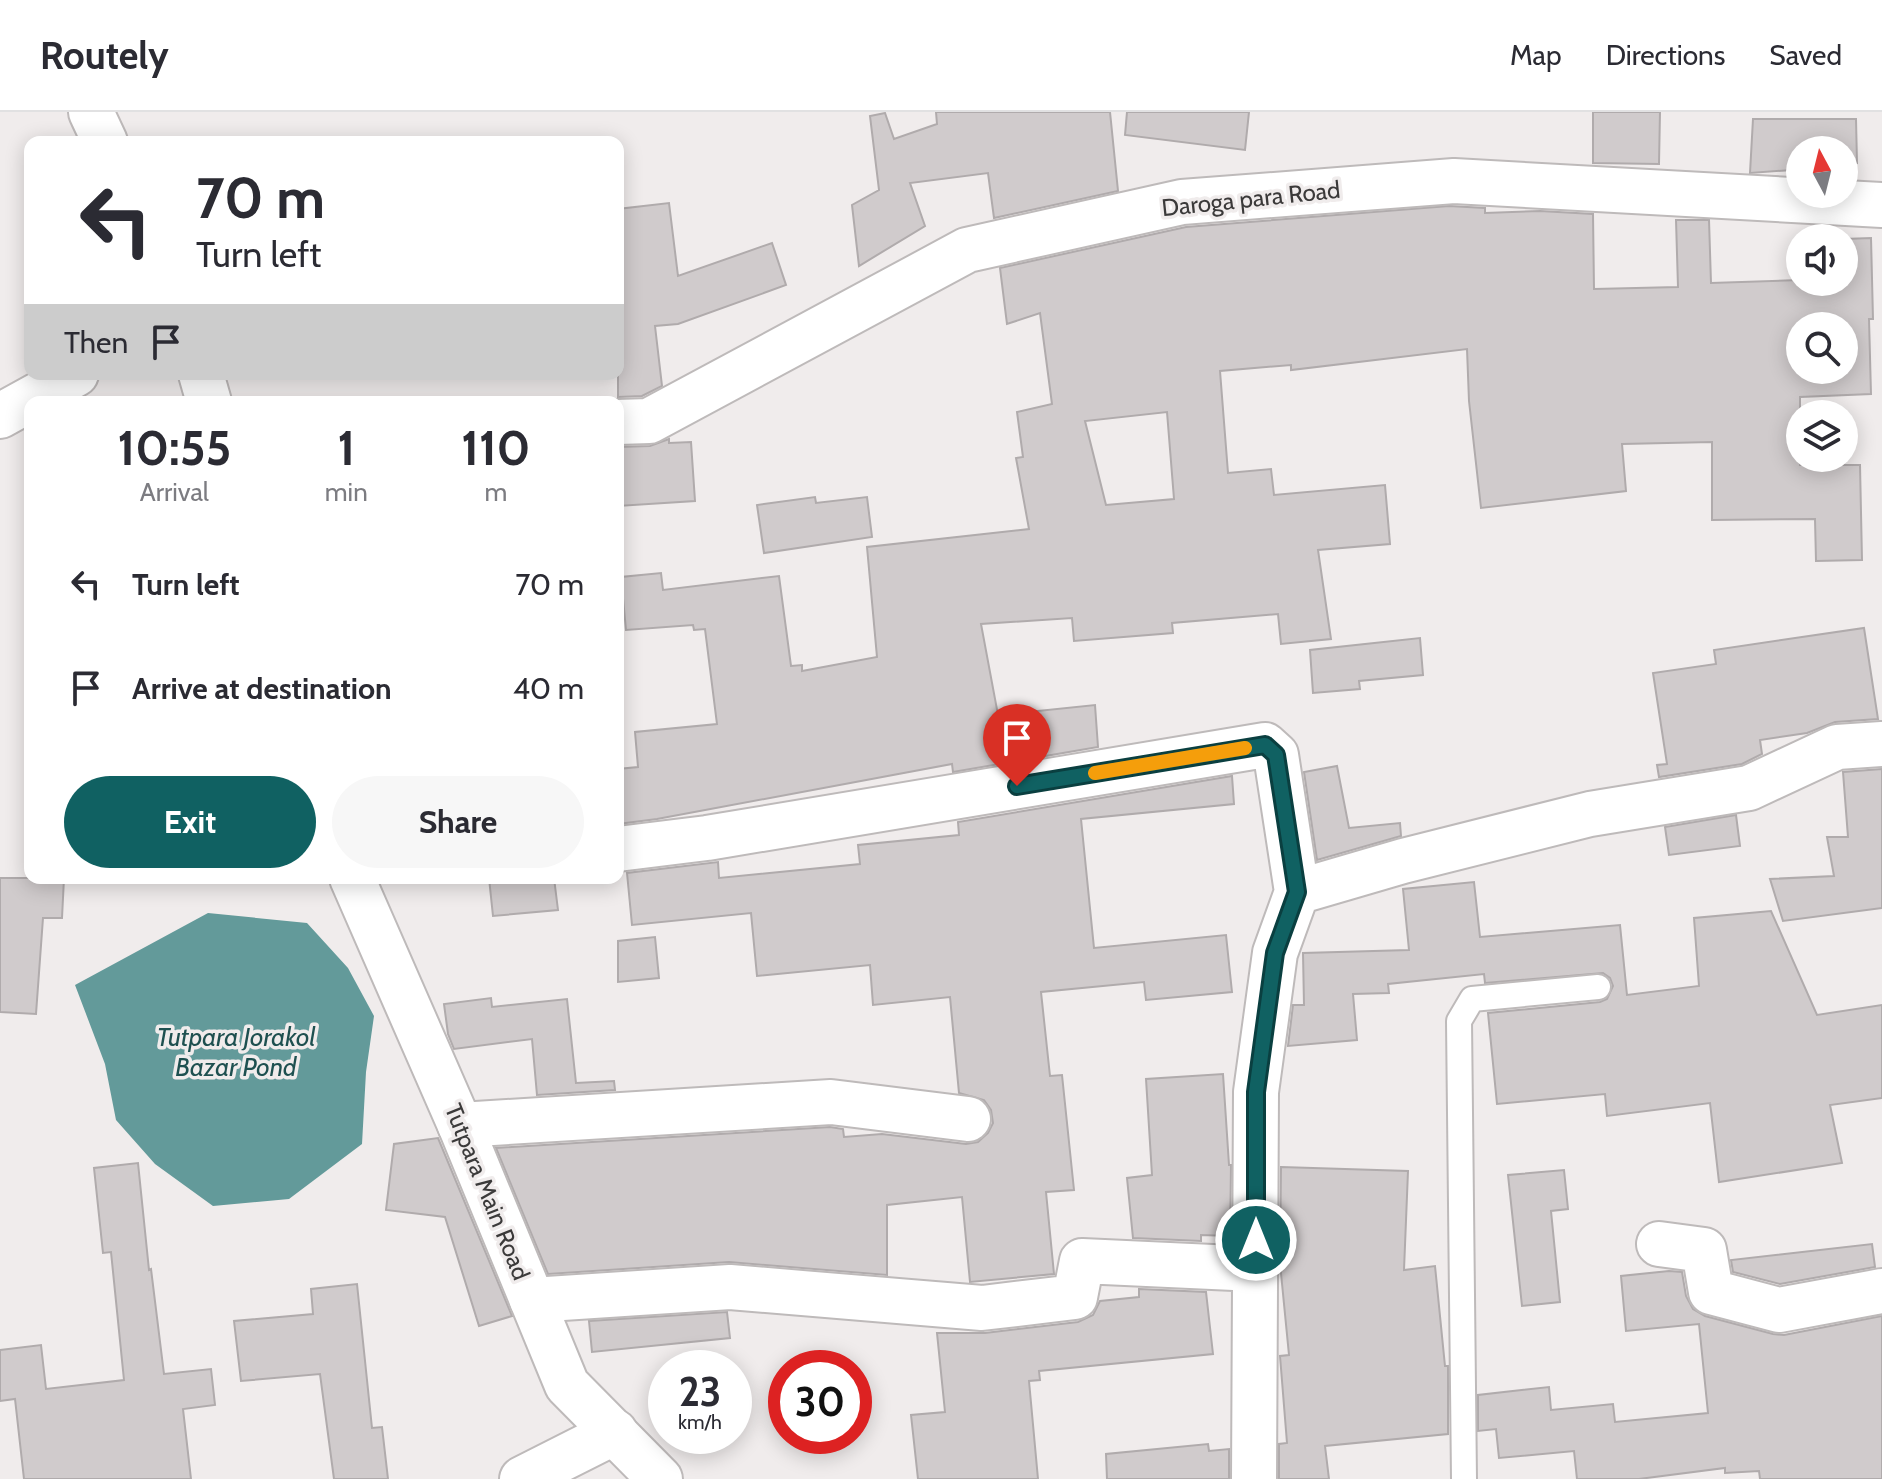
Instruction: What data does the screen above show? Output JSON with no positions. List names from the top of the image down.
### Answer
{
  "streets": {
    "street": ["Daroga para Road", "Tutpara Main Road"]
  },
  "water": ["Tutpara Jorakol Bazar Pond"],
  "north": "top",
  "page": {
    "header": "Routely",
    "nav": ["Map", "Directions", "Saved"],
    "turn": ["70 m", "Turn left"],
    "then": "Then",
    "eta": [
      "10:55",
      "Arrival",
      "1",
      "min",
      "110",
      "m"
    ],
    "list": [
      {
        "name": "Turn left",
        "value": "70 m"
      },
      {
        "name": "Arrive at destination",
        "value": "40 m"
      }
    ],
    "buttons": ["Exit", "Share"],
    "speed": "23 km/h",
    "limit": "30"
  }
}
